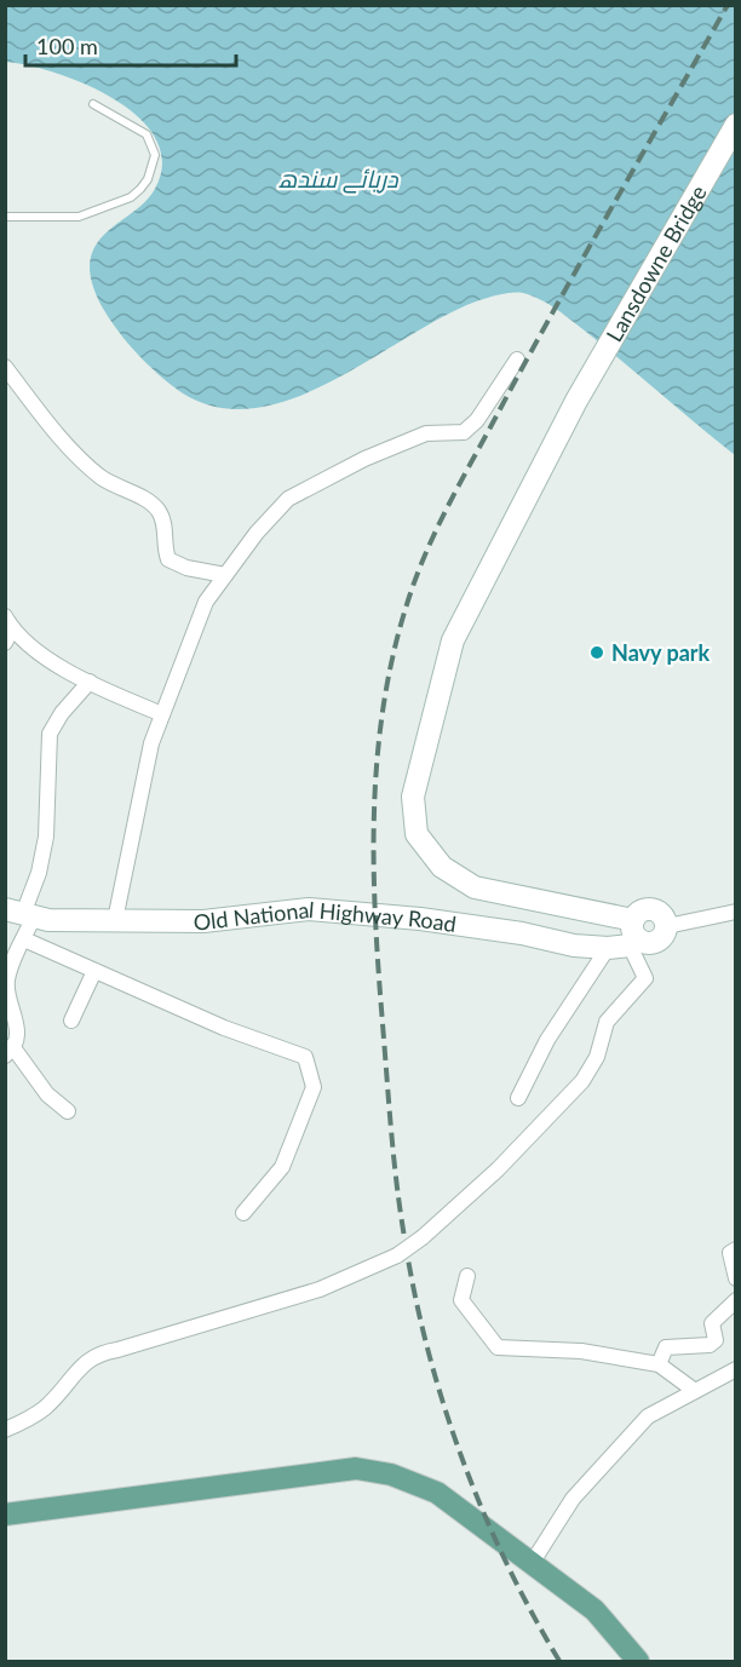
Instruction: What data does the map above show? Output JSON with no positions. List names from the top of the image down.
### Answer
{
  "streets": {
    "main road": ["Lansdowne Bridge", "Old National Highway Road"]
  },
  "crossings": [
    ["Lansdowne Bridge", "Old National Highway Road"]
  ],
  "water": ["دریائے سندھ"],
  "places": ["Navy park"],
  "scale_bar": "100 m"
}
